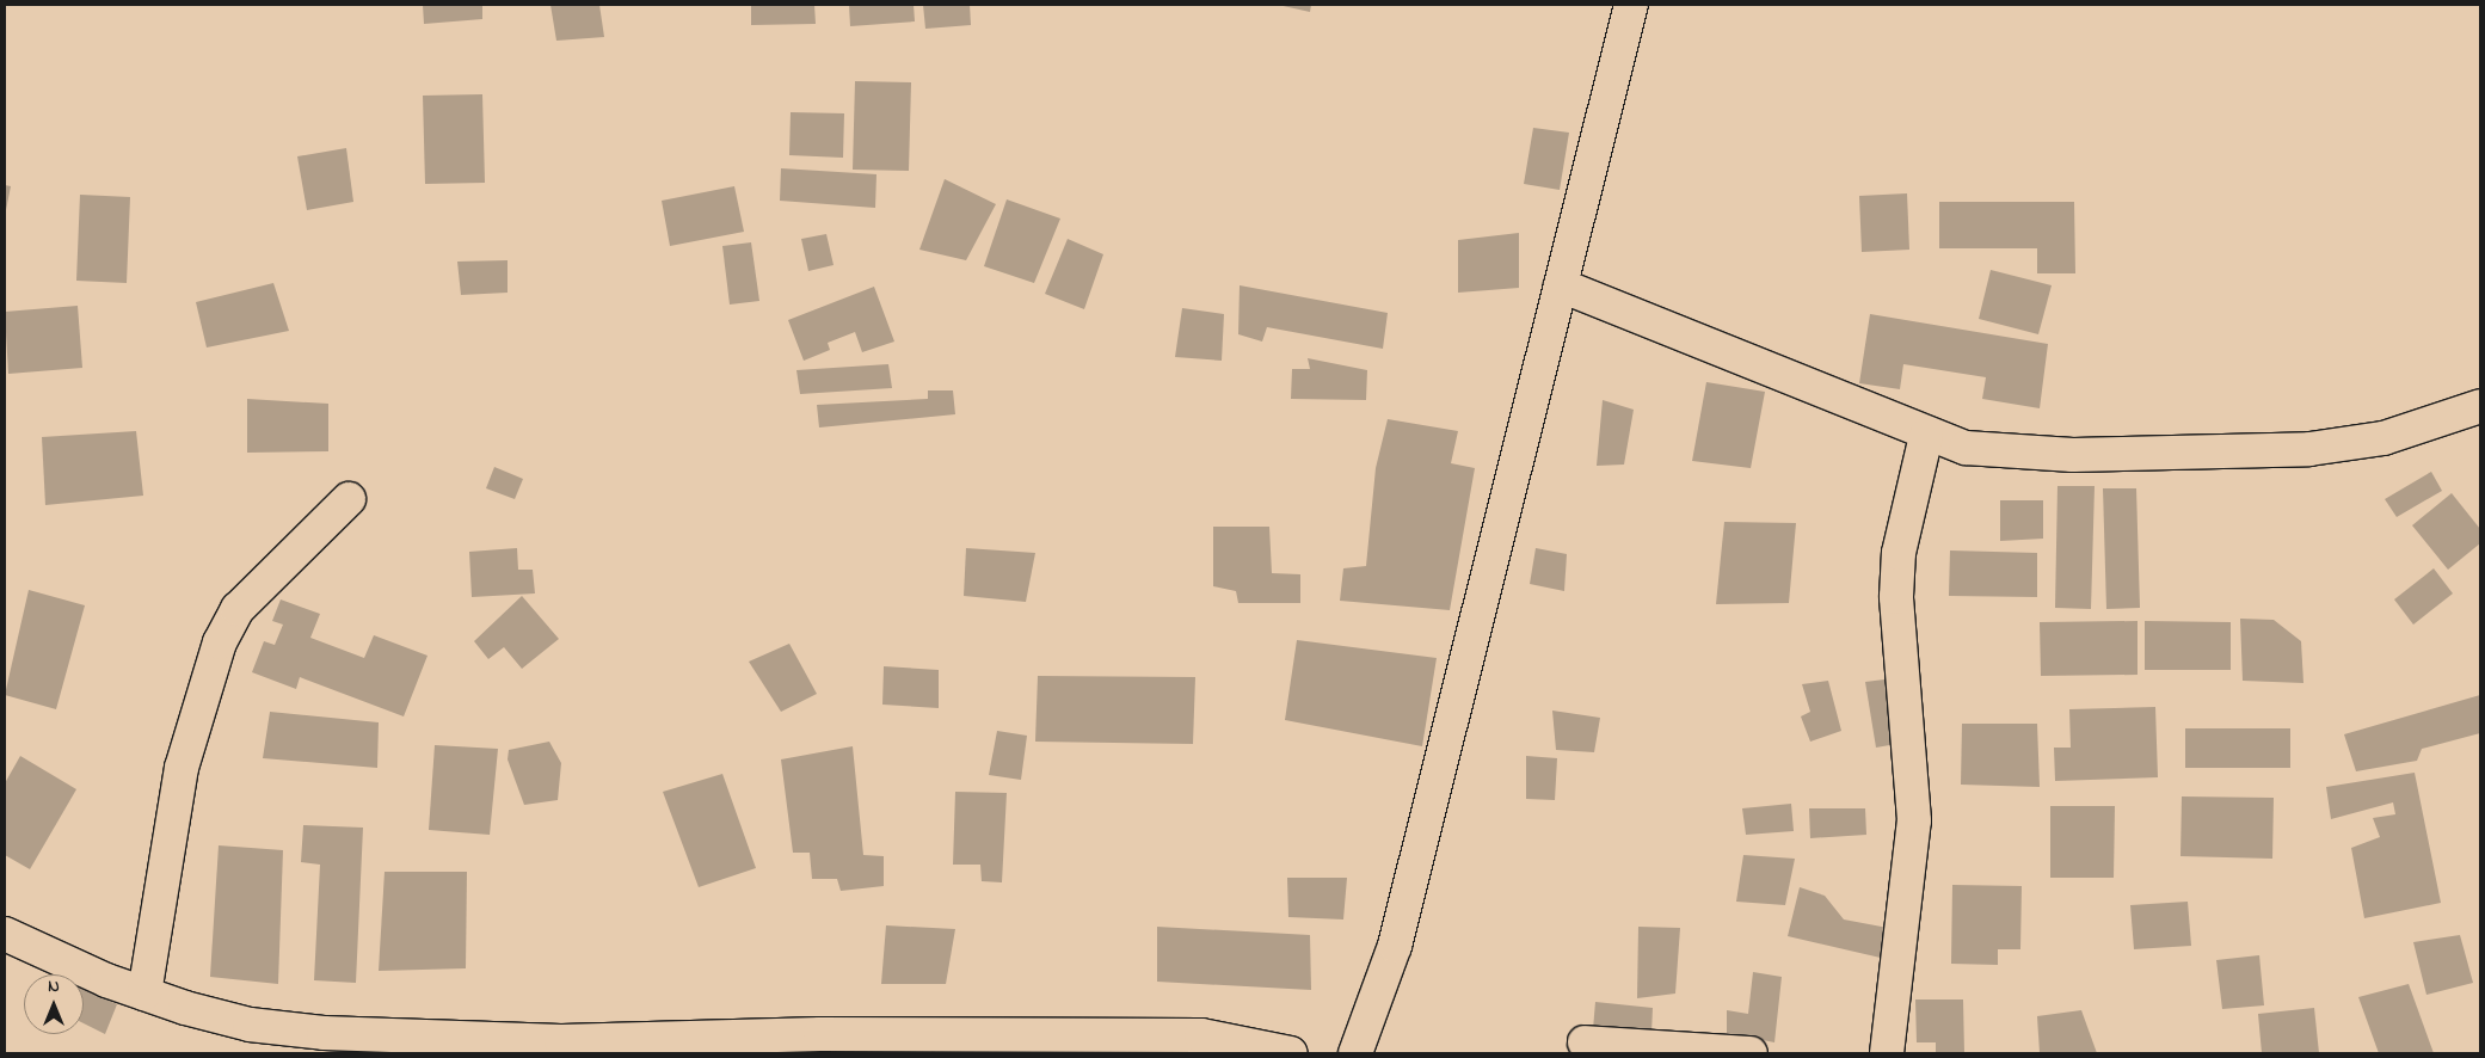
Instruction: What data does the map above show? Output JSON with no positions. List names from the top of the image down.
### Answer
{
  "north": "top"
}
